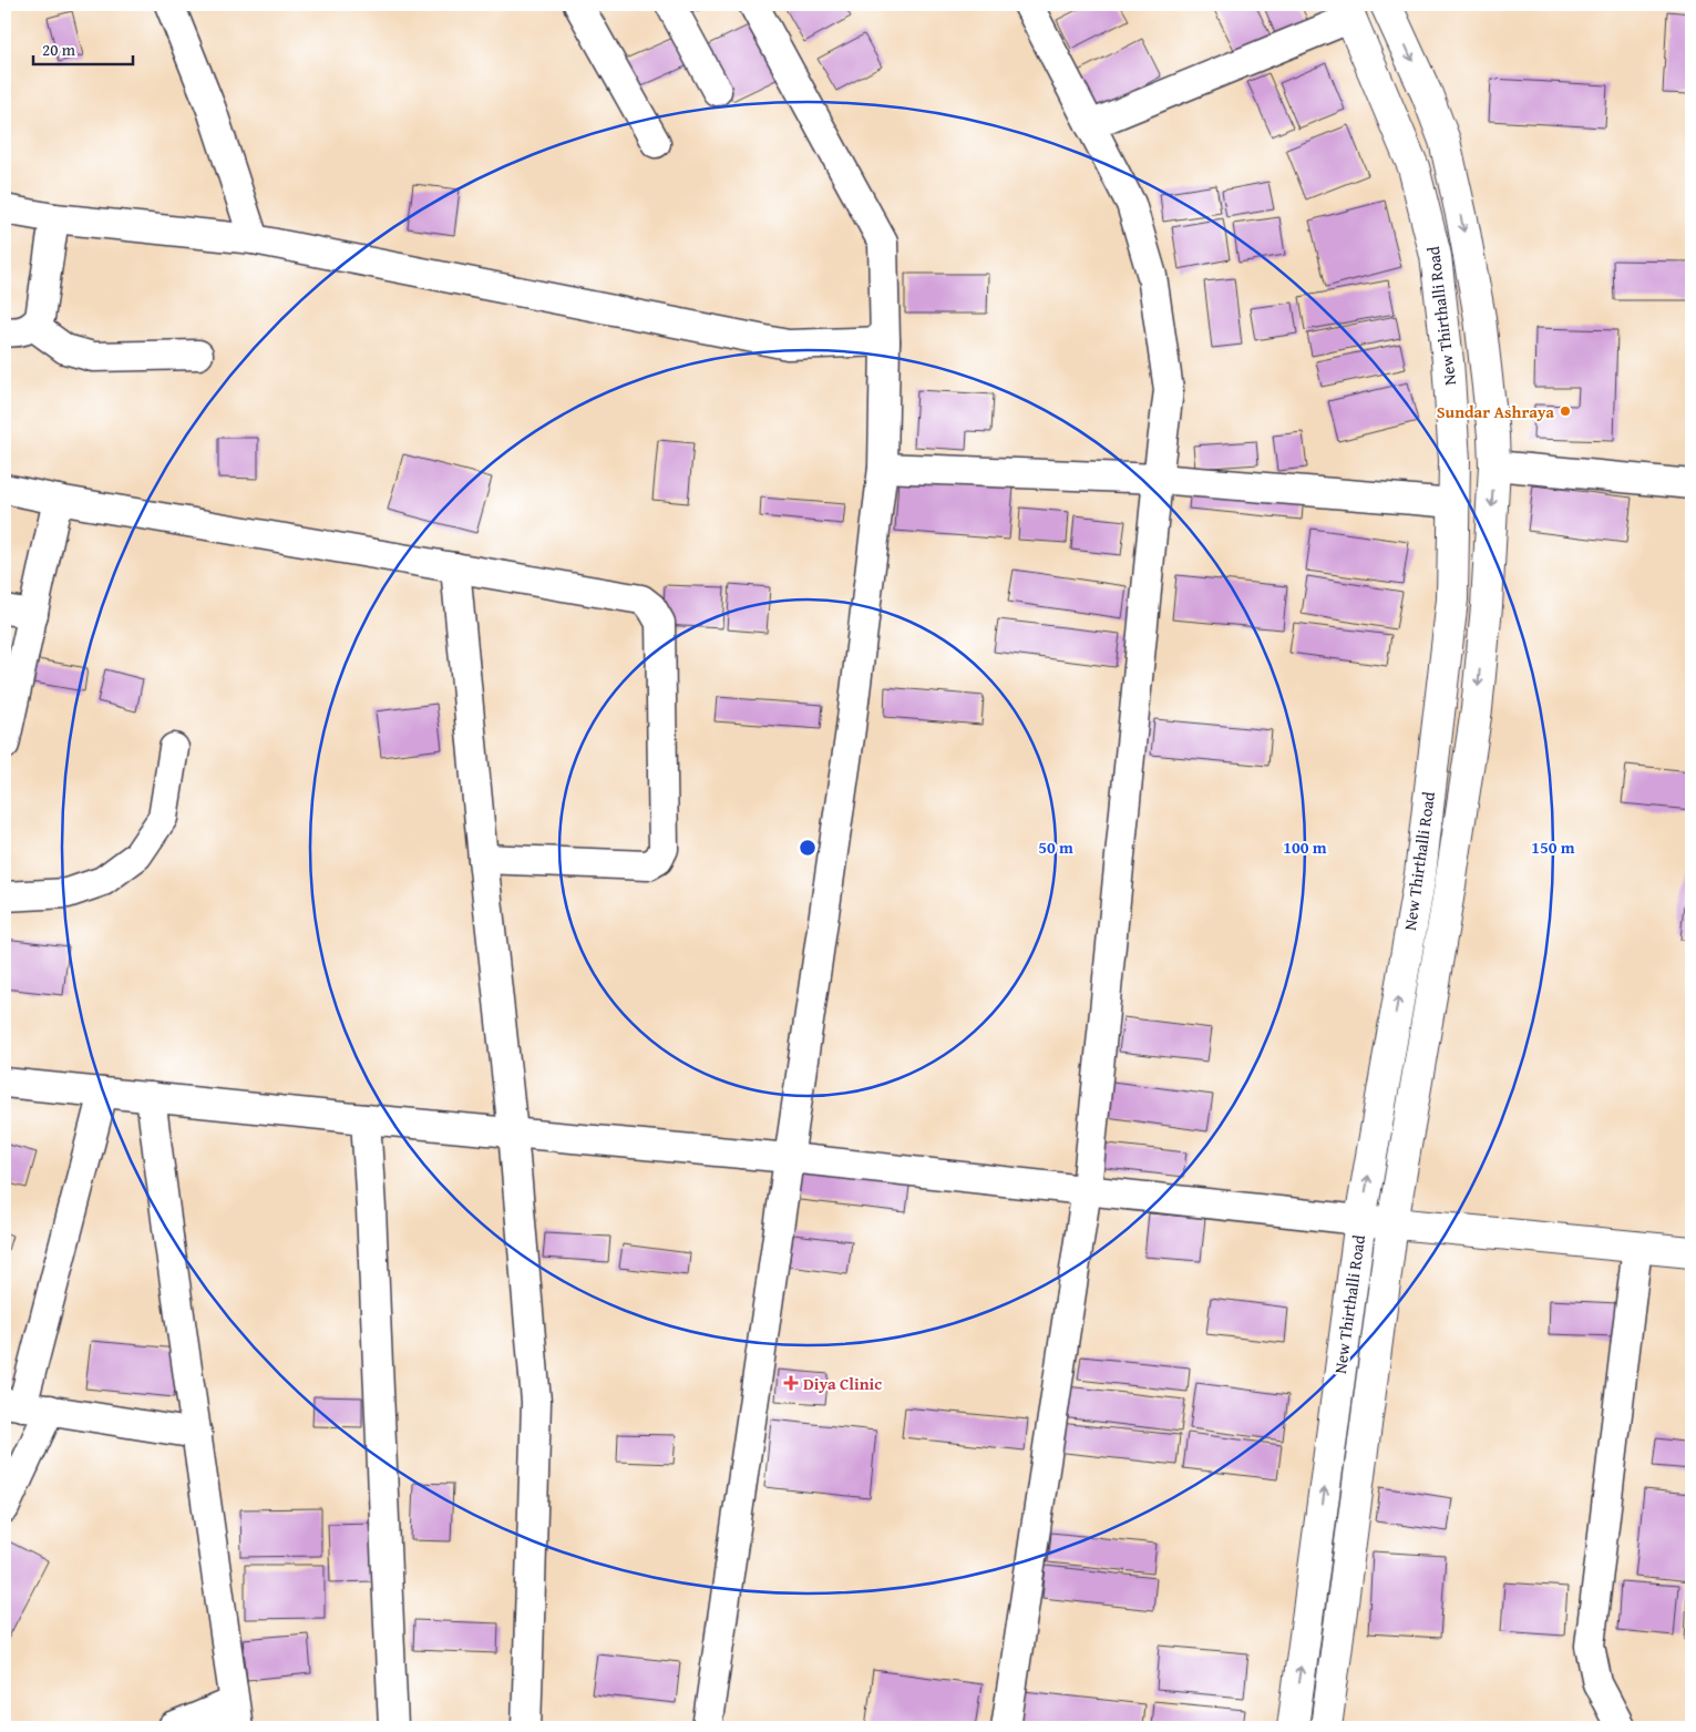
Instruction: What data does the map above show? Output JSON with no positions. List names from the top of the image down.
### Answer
{
  "streets": {
    "main road": ["New Thirthalli Road"]
  },
  "places": {
    "other": ["Sundar Ashraya"],
    "health": ["Diya Clinic"]
  },
  "scale_bar": "20 m",
  "rings": ["50 m", "100 m", "150 m"]
}
